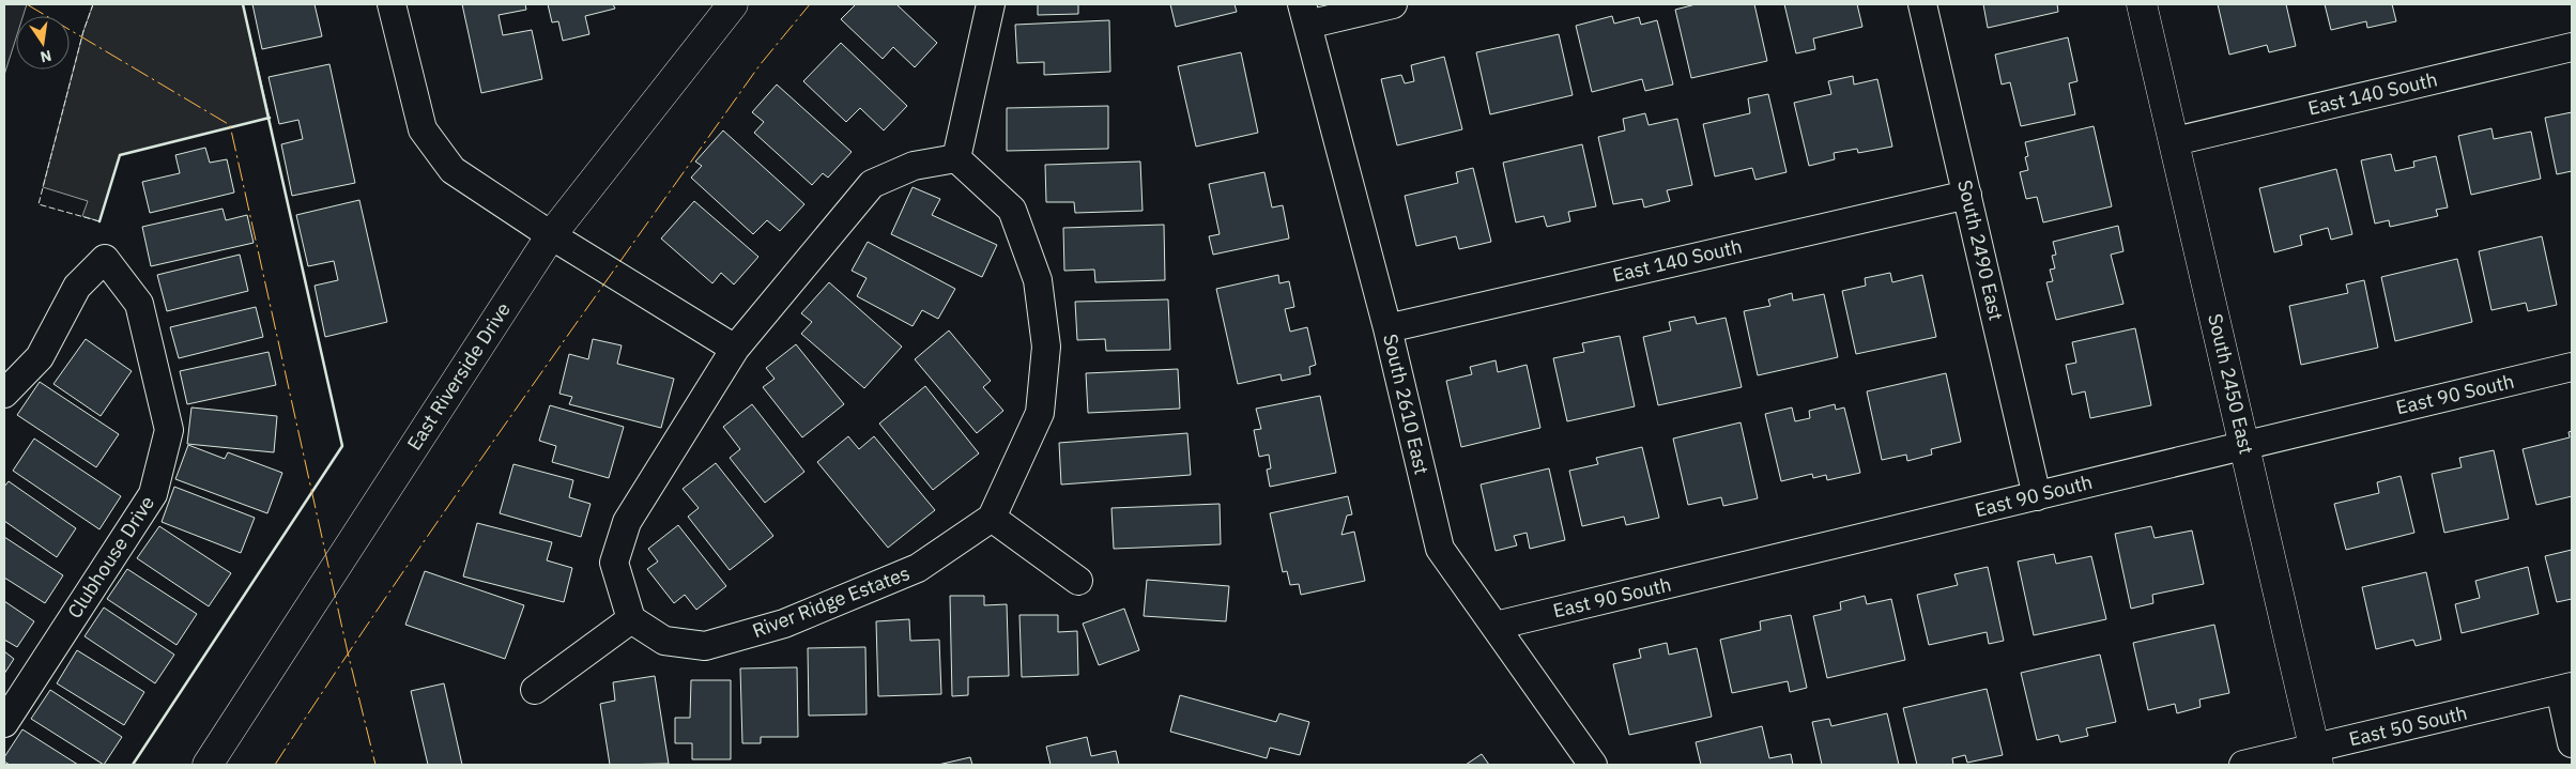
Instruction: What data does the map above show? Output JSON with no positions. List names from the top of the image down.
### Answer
{
  "streets": {
    "main road": ["East Riverside Drive", "South 2450 East"],
    "street": [
      "East 140 South",
      "South 2490 East",
      "East 90 South",
      "South 2610 East",
      "Clubhouse Drive",
      "River Ridge Estates",
      "East 50 South"
    ]
  },
  "crossings": [
    ["East 140 South", "South 2490 East"],
    ["East 140 South", "South 2450 East"],
    ["East 140 South", "South 2610 East"],
    ["South 2490 East", "East 90 South"],
    ["South 2450 East", "East 90 South"],
    ["South 2450 East", "East 50 South"],
    ["East 90 South", "South 2610 East"]
  ],
  "north": "bottom"
}
